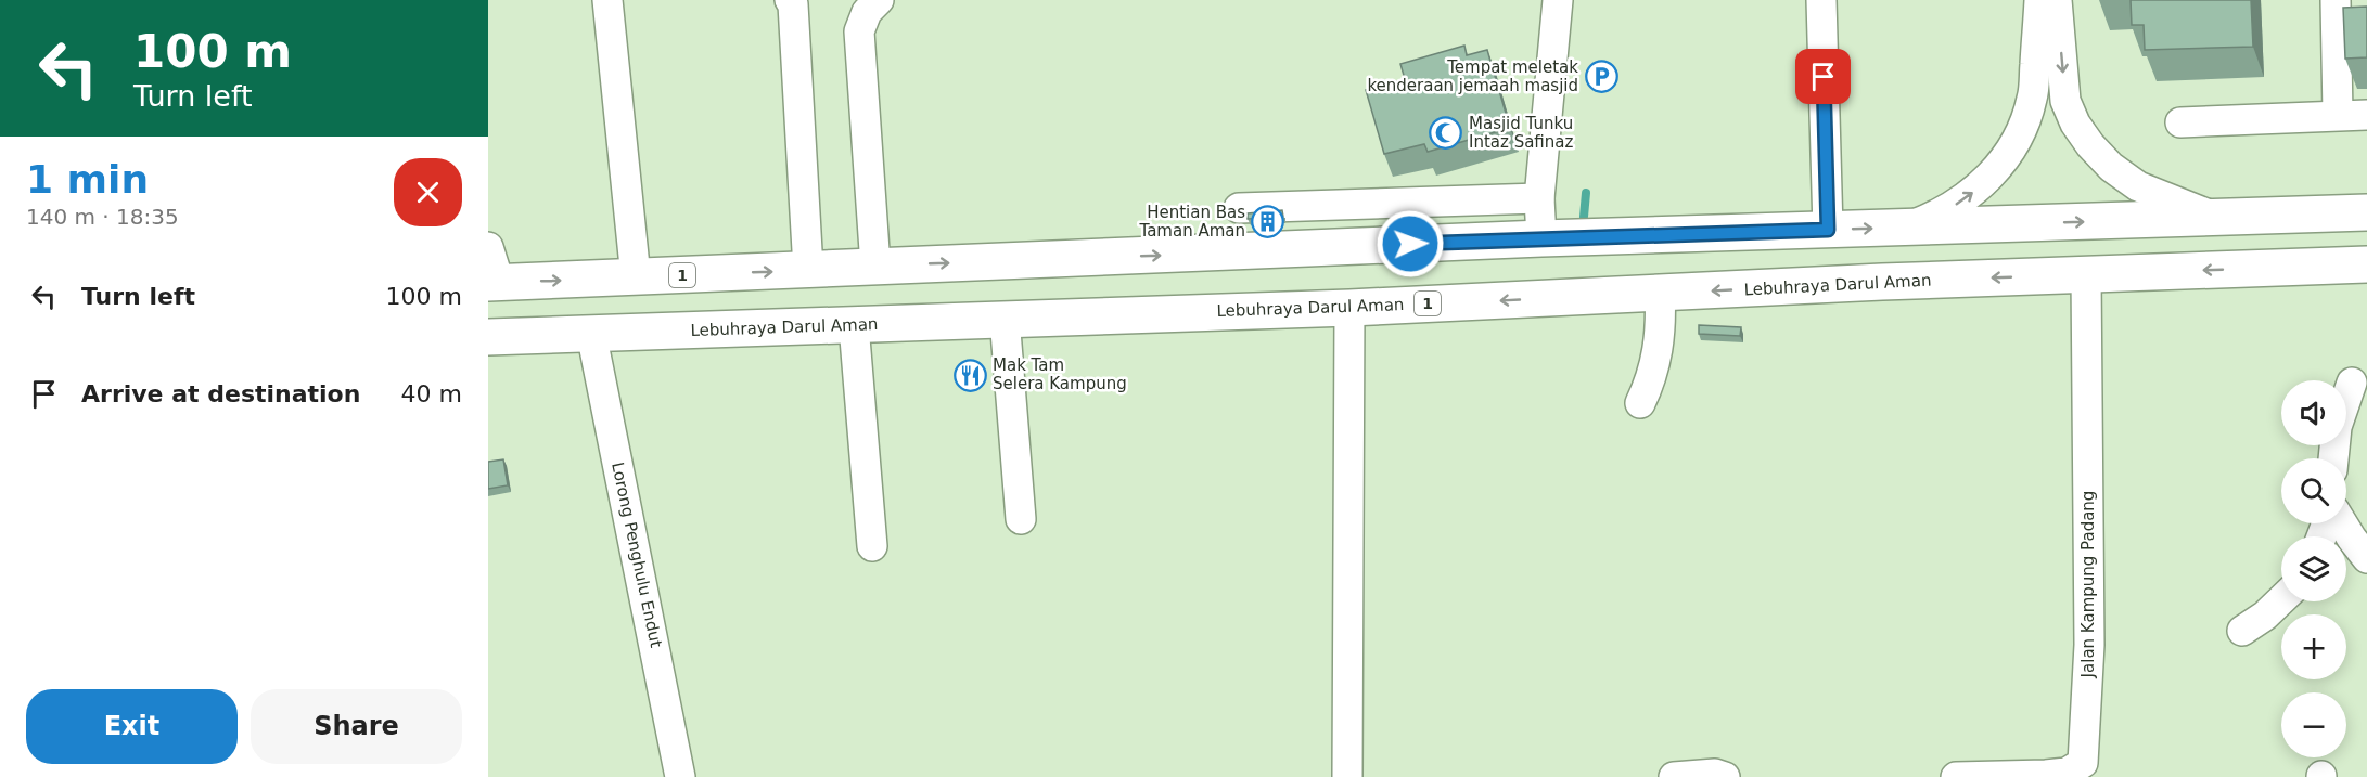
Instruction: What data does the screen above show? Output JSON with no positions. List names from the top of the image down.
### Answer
{
  "streets": {
    "highway": ["1", "Lebuhraya Darul Aman"],
    "street": ["Lorong Penghulu Endut", "Jalan Kampung Padang"]
  },
  "crossings": [
    ["Lebuhraya Darul Aman", "Lorong Penghulu Endut"],
    ["Lebuhraya Darul Aman", "Jalan Kampung Padang"]
  ],
  "places": {
    "parking": ["Tempat meletak kenderaan jemaah masjid"],
    "mosque": ["Masjid Tunku Intaz Safinaz"],
    "building": ["Hentian Bas Taman Aman"],
    "restaurant": ["Mak Tam Selera Kampung"]
  },
  "page": {
    "turn": ["100 m", "Turn left"],
    "heading": ["1 min", "140 m · 18:35"],
    "list": [
      {
        "name": "Turn left",
        "value": "100 m"
      },
      {
        "name": "Arrive at destination",
        "value": "40 m"
      }
    ],
    "map_buttons": ["+", "−"],
    "buttons": ["Exit", "Share"]
  }
}
